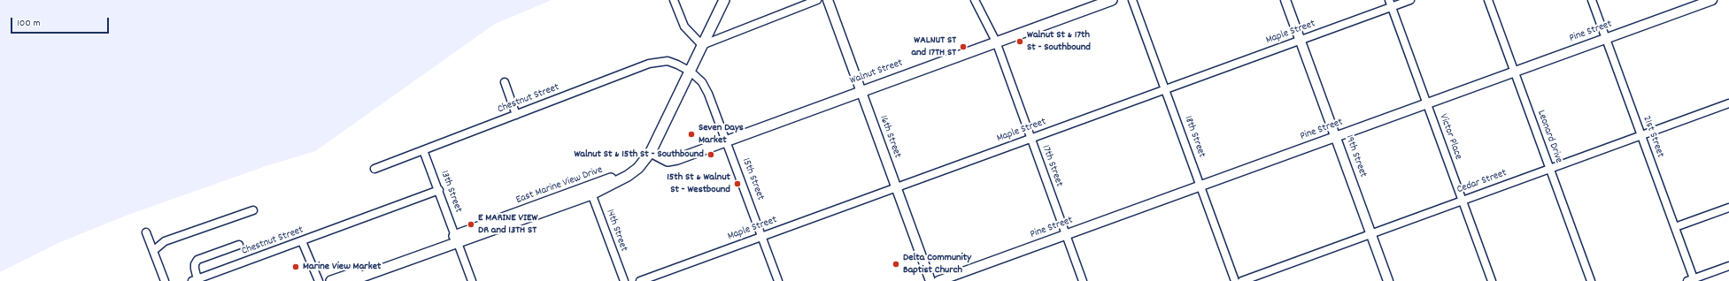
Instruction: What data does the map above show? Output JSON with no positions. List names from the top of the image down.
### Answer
{
  "streets": {
    "main road": ["Walnut Street", "East Marine View Drive"],
    "street": [
      "Pine Street",
      "Maple Street",
      "Chestnut Street",
      "16th Street",
      "18th Street",
      "Victor Place",
      "Leonard Drive",
      "21st Street",
      "19th Street",
      "17th Street",
      "15th Street",
      "Cedar Street",
      "13th Street",
      "14th Street"
    ]
  },
  "crossings": [
    ["Pine Street", "18th Street"],
    ["Pine Street", "Victor Place"],
    ["Pine Street", "Leonard Drive"],
    ["Pine Street", "21st Street"],
    ["Pine Street", "19th Street"],
    ["Pine Street", "17th Street"],
    ["Maple Street", "16th Street"],
    ["Maple Street", "18th Street"],
    ["Maple Street", "Victor Place"],
    ["Maple Street", "19th Street"],
    ["Maple Street", "17th Street"],
    ["Maple Street", "15th Street"],
    ["Walnut Street", "16th Street"],
    ["Walnut Street", "17th Street"],
    ["Walnut Street", "15th Street"],
    ["Walnut Street", "East Marine View Drive"],
    ["Chestnut Street", "15th Street"],
    ["Chestnut Street", "East Marine View Drive"],
    ["Chestnut Street", "13th Street"],
    ["Victor Place", "Cedar Street"],
    ["Leonard Drive", "Cedar Street"],
    ["21st Street", "Cedar Street"],
    ["19th Street", "Cedar Street"],
    ["15th Street", "East Marine View Drive"],
    ["East Marine View Drive", "13th Street"],
    ["East Marine View Drive", "14th Street"]
  ],
  "places": [
    "Walnut St & 17th St - Southbound",
    "WALNUT ST and 17TH ST",
    "Seven Days Market",
    "Walnut St & 15th St - Southbound",
    "15th St & Walnut St - Westbound",
    "E MARINE VIEW DR and 13TH ST",
    "Delta Community Baptist Church",
    "Marine View Market"
  ],
  "scale_bar": "100 m"
}
